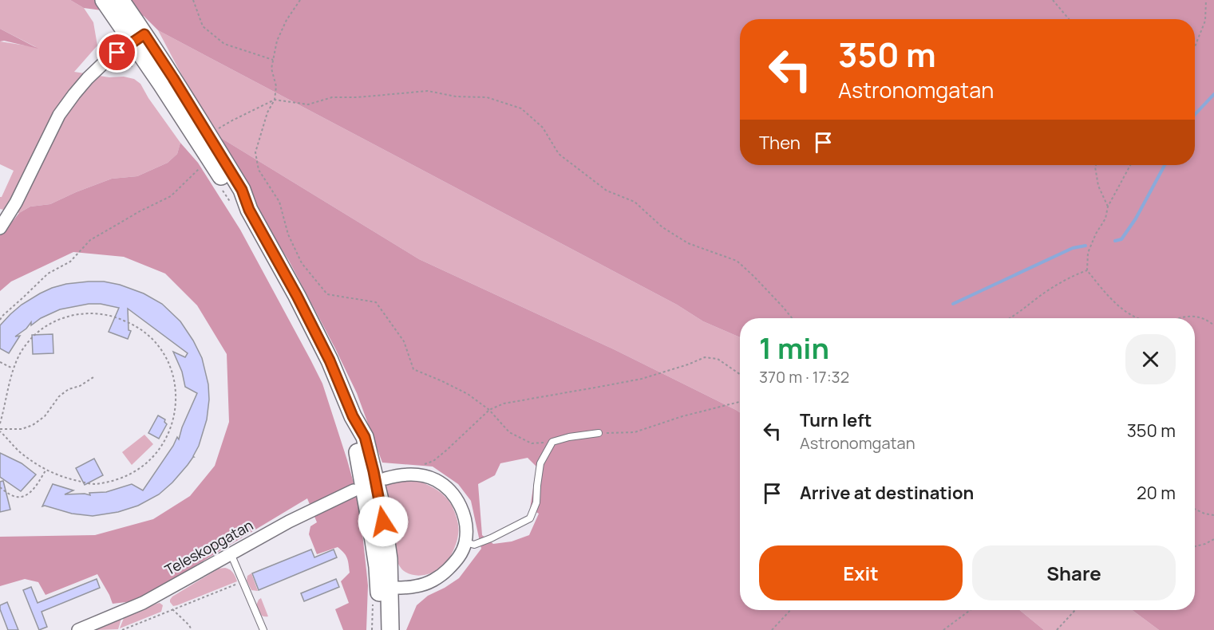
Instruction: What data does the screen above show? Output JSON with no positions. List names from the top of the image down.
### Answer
{
  "streets": {
    "street": ["Teleskopgatan"]
  },
  "page": {
    "turn": ["350 m", "Astronomgatan"],
    "then": "Then",
    "heading": ["1 min", "370 m · 17:32"],
    "list": [
      {
        "name": "Turn left",
        "note": "Astronomgatan",
        "value": "350 m"
      },
      {
        "name": "Arrive at destination",
        "value": "20 m"
      }
    ],
    "buttons": ["Exit", "Share"]
  }
}
